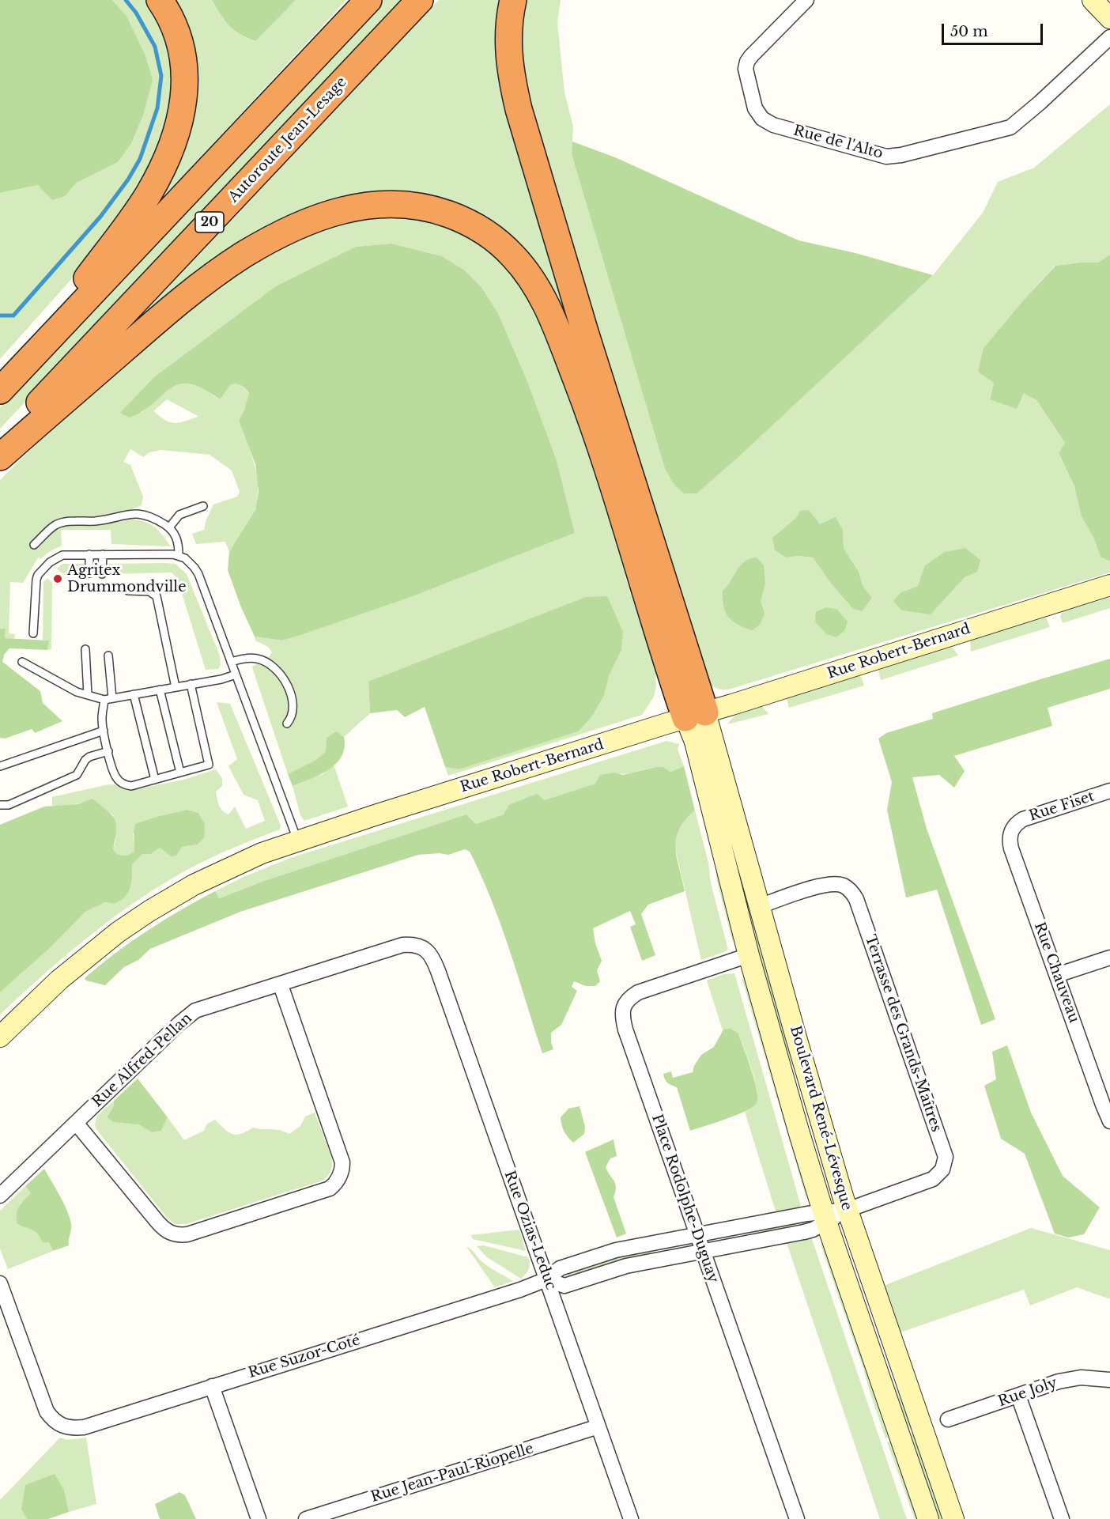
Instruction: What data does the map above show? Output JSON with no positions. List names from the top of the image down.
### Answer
{
  "streets": {
    "highway": ["Autoroute Jean-Lesage", "20"],
    "main road": ["Rue Robert-Bernard", "Boulevard René-Lévesque"],
    "street": [
      "Rue de l'Alto",
      "Rue Fiset",
      "Rue Chauveau",
      "Terrasse des Grands-Maîtres",
      "Rue Alfred-Pellan",
      "Place Rodolphe-Duguay",
      "Rue Ozias-Leduc",
      "Rue Suzor-Coté",
      "Rue Joly",
      "Rue Jean-Paul-Riopelle"
    ]
  },
  "crossings": [
    ["Rue Robert-Bernard", "Boulevard René-Lévesque"],
    ["Rue Fiset", "Rue Chauveau"],
    ["Terrasse des Grands-Maîtres", "Boulevard René-Lévesque"],
    ["Terrasse des Grands-Maîtres", "Rue Suzor-Coté"],
    ["Rue Alfred-Pellan", "Rue Ozias-Leduc"],
    ["Boulevard René-Lévesque", "Place Rodolphe-Duguay"],
    ["Boulevard René-Lévesque", "Rue Suzor-Coté"],
    ["Place Rodolphe-Duguay", "Rue Suzor-Coté"],
    ["Rue Ozias-Leduc", "Rue Suzor-Coté"],
    ["Rue Ozias-Leduc", "Rue Jean-Paul-Riopelle"]
  ],
  "places": ["Agritex Drummondville"],
  "scale_bar": "50 m"
}
